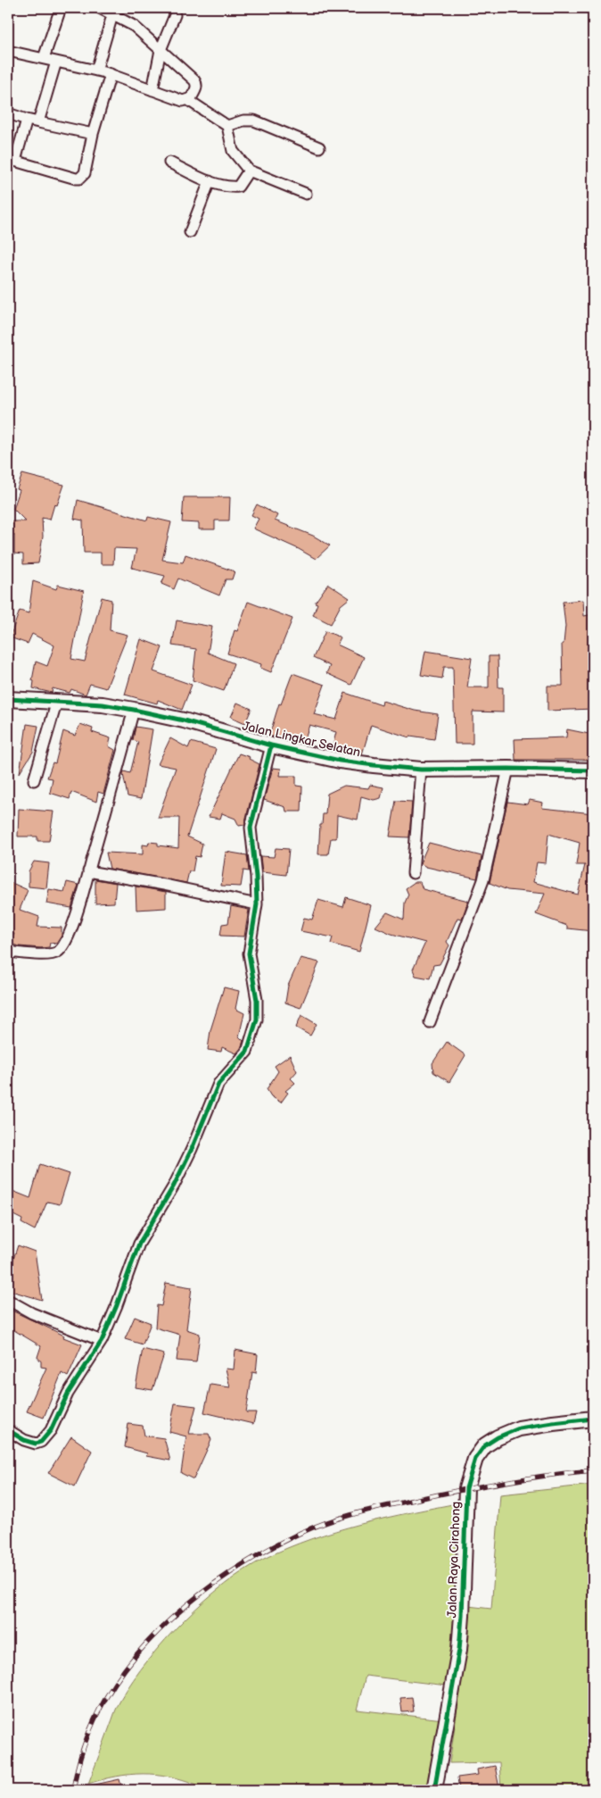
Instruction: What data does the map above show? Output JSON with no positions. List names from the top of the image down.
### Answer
{
  "streets": {
    "street": ["Jalan Lingkar Selatan", "Jalan Raya Cirahong"]
  }
}
